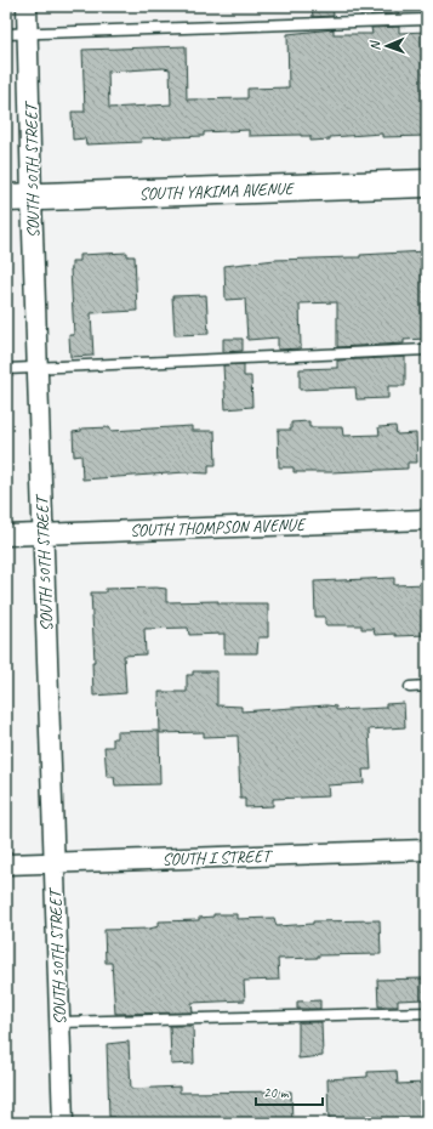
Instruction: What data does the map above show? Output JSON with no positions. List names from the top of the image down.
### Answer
{
  "streets": {
    "main road": ["SOUTH YAKIMA AVENUE"],
    "street": ["SOUTH 50TH STREET", "SOUTH THOMPSON AVENUE", "SOUTH I STREET"]
  },
  "crossings": [
    ["SOUTH 50TH STREET", "SOUTH YAKIMA AVENUE"],
    ["SOUTH 50TH STREET", "SOUTH THOMPSON AVENUE"],
    ["SOUTH 50TH STREET", "SOUTH I STREET"]
  ],
  "scale_bar": "20 m",
  "north": "left"
}
